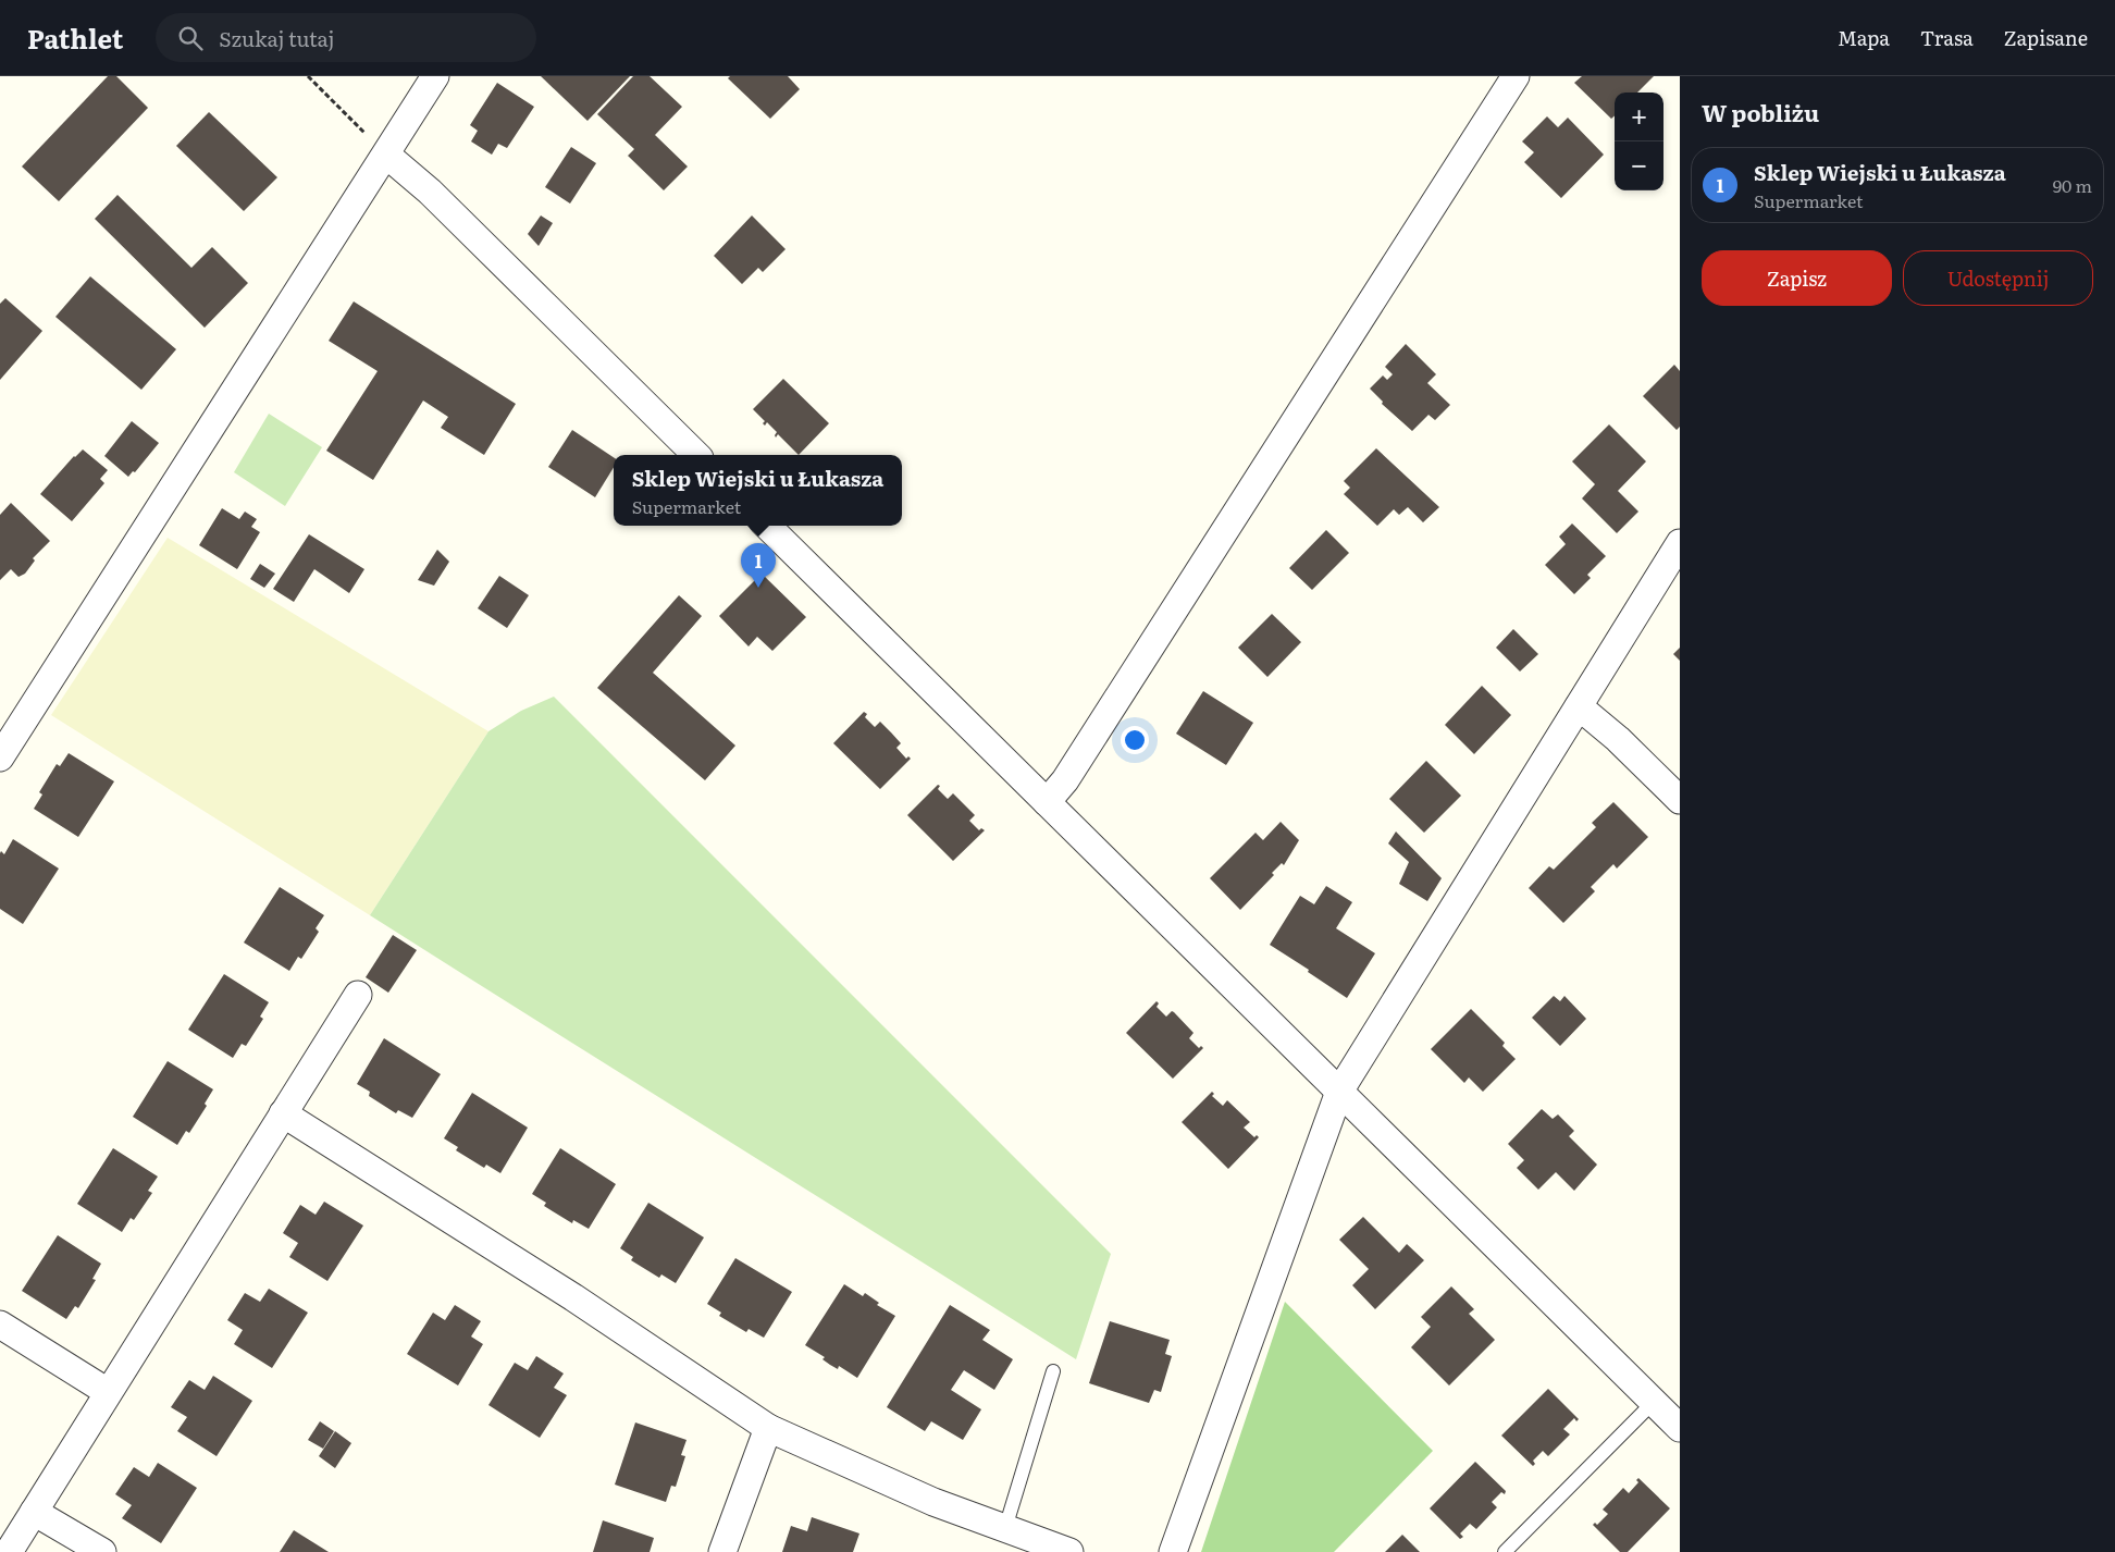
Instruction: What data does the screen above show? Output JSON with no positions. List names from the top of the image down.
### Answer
{
  "page": {
    "header": "Pathlet",
    "search": "Szukaj tutaj",
    "nav": ["Mapa", "Trasa", "Zapisane"],
    "heading": "W pobliżu",
    "map_buttons": ["+", "−"],
    "list": [
      {
        "mark": "1",
        "name": "Sklep Wiejski u Łukasza",
        "note": "Supermarket",
        "value": "90 m"
      }
    ],
    "buttons": ["Zapisz", "Udostępnij"],
    "popup": ["Sklep Wiejski u Łukasza", "Supermarket"],
    "pins": "1"
  }
}
